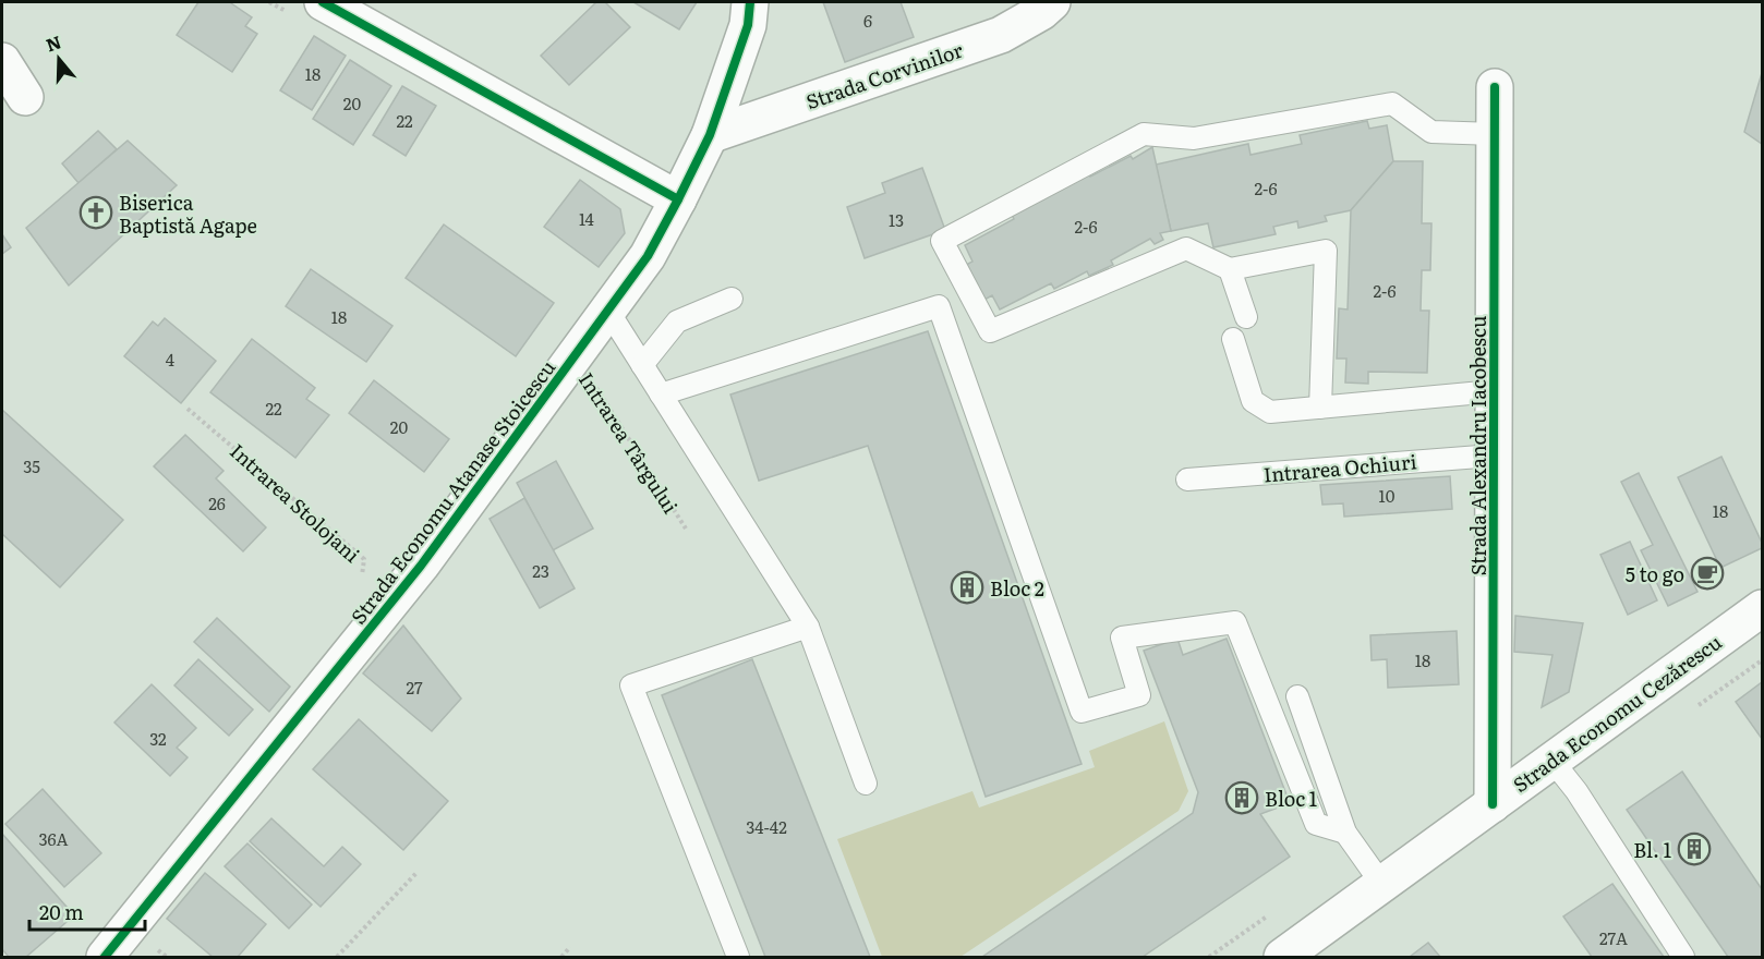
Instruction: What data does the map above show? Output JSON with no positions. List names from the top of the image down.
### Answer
{
  "streets": {
    "street": [
      "Strada Corvinilor",
      "Strada Alexandru Iacobescu",
      "Strada Economu Atanase Stoicescu",
      "Strada Economu Cezărescu"
    ],
    "lane": ["Intrarea Ochiuri"],
    "path": ["Intrarea Târgului", "Intrarea Stolojani"]
  },
  "crossings": [
    ["Strada Corvinilor", "Strada Economu Atanase Stoicescu"],
    ["Intrarea Târgului", "Strada Economu Atanase Stoicescu"],
    ["Strada Alexandru Iacobescu", "Intrarea Ochiuri"],
    ["Strada Alexandru Iacobescu", "Strada Economu Cezărescu"]
  ],
  "places": {
    "church": ["Biserica Baptistă Agape"],
    "cafe": ["5 to go"],
    "building": ["Bloc 2", "Bloc 1", "Bl. 1"]
  },
  "house_numbers": [
    "6",
    "18",
    "20",
    "22",
    "2-6",
    "14",
    "13",
    "2-6",
    "2-6",
    "18",
    "4",
    "22",
    "20",
    "35",
    "10",
    "26",
    "18",
    "23",
    "18",
    "27",
    "32",
    "34-42",
    "36A",
    "27A"
  ],
  "scale_bar": "20 m",
  "north": "top"
}
